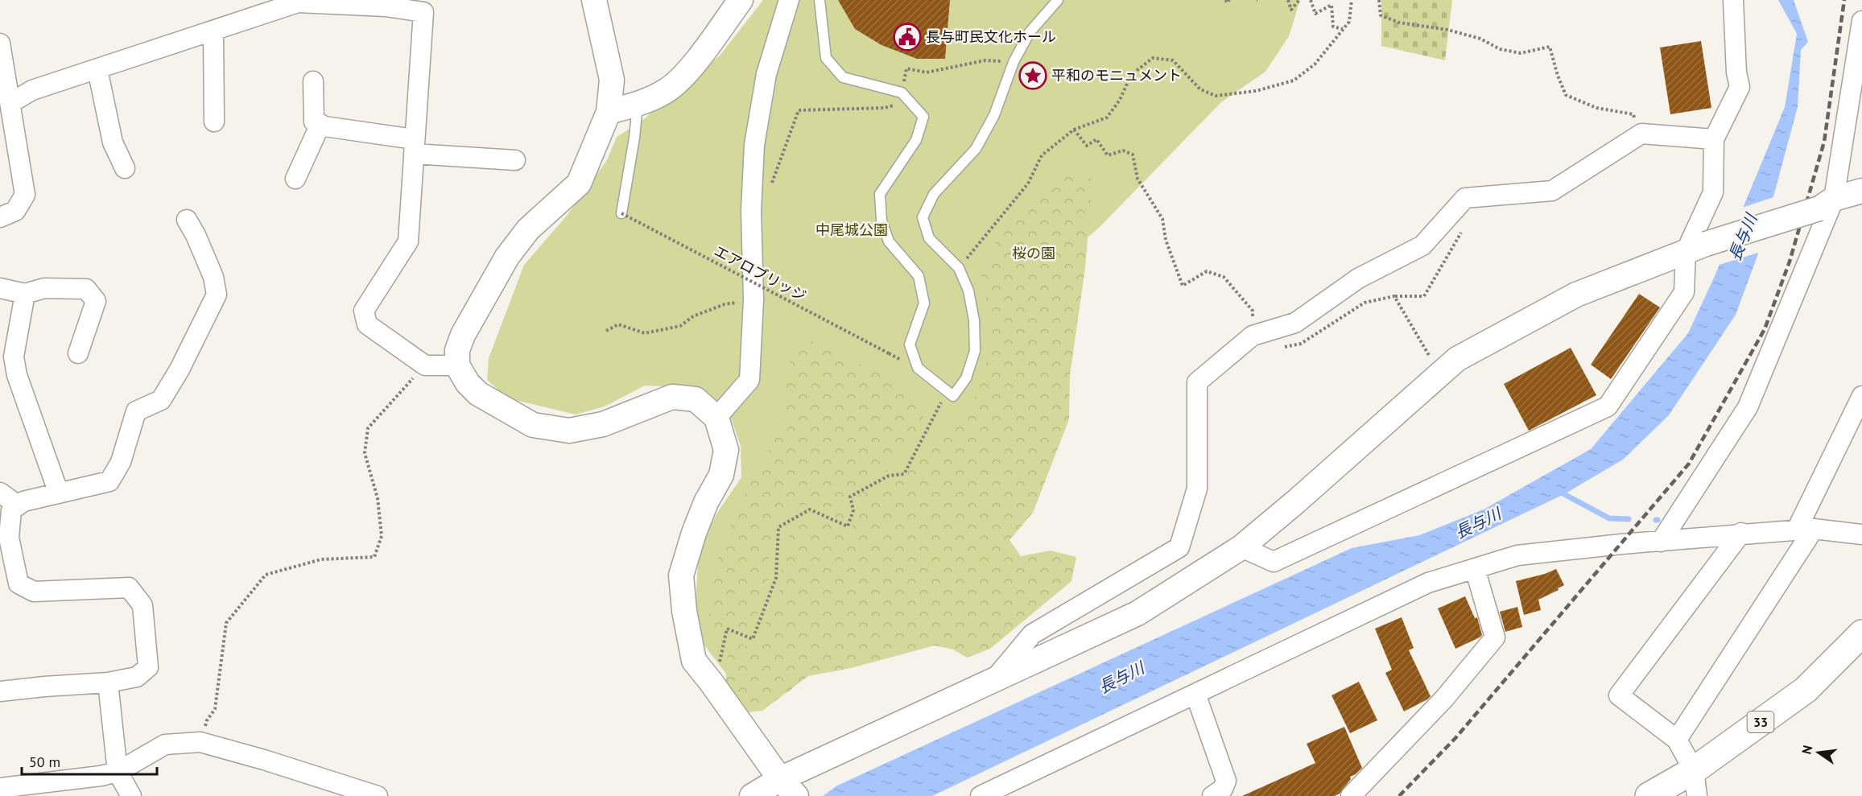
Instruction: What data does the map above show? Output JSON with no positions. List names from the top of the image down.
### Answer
{
  "streets": {
    "main road": ["33"],
    "path": ["エアロブリッジ"]
  },
  "water": ["長与川"],
  "parks": ["中尾城公園", "桜の園"],
  "places": {
    "public building": ["長与町民文化ホール"],
    "place": ["平和のモニュメント"]
  },
  "scale_bar": "50 m",
  "north": "left"
}
